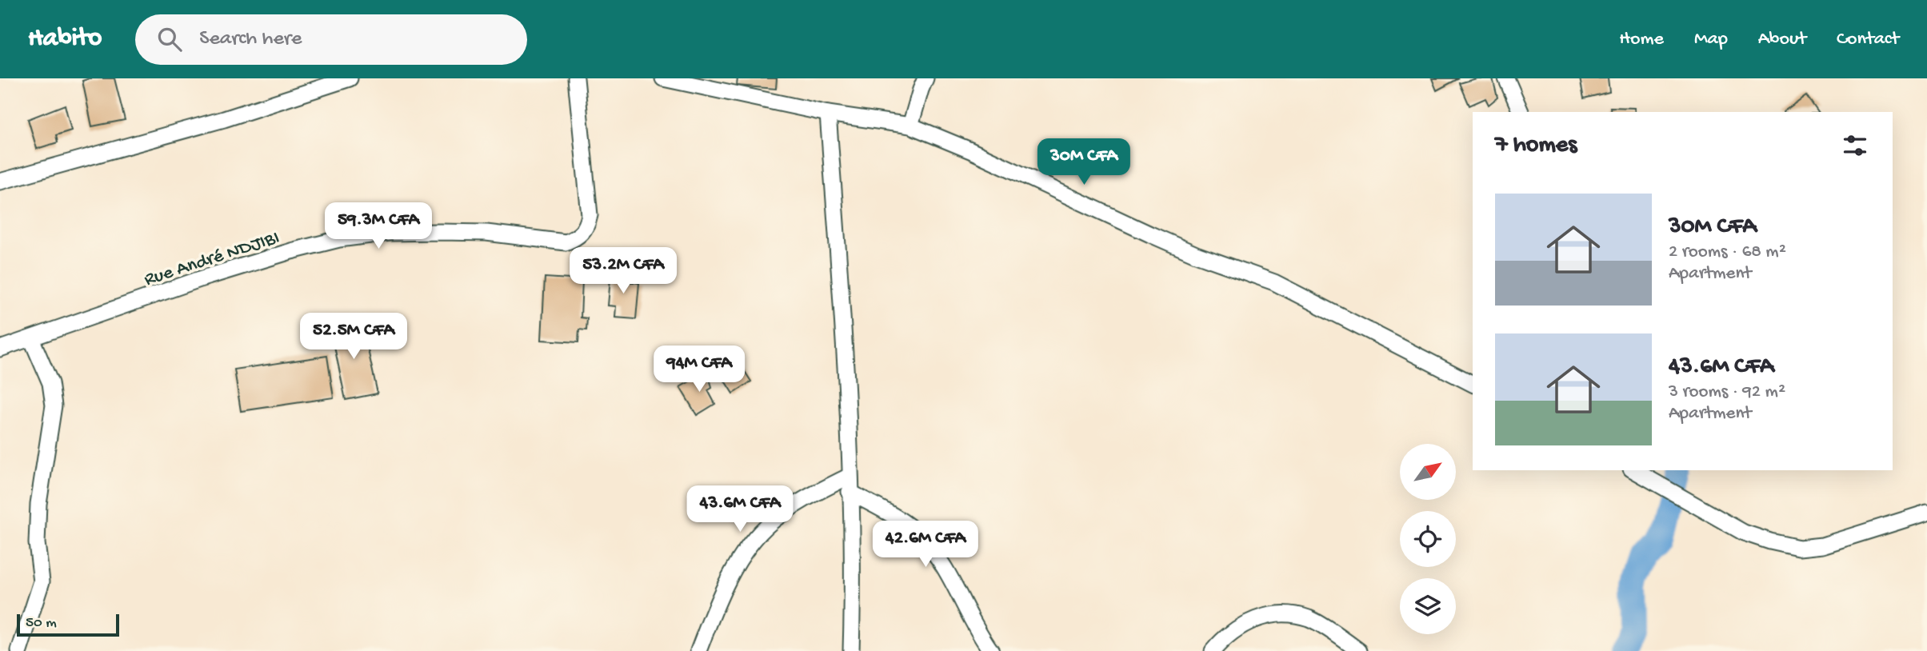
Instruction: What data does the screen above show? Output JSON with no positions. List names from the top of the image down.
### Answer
{
  "streets": {
    "street": ["Rue André NDJIBI"]
  },
  "scale_bar": "50 m",
  "north": "top right",
  "page": {
    "header": "Habito",
    "search": "Search here",
    "nav": [
      "Home",
      "Map",
      "About",
      "Contact"
    ],
    "heading": "7 homes",
    "price": [
      "30M CFA",
      "59.3M CFA",
      "53.2M CFA",
      "52.5M CFA",
      "94M CFA",
      "43.6M CFA",
      "42.6M CFA"
    ],
    "list": [
      {
        "name": "30M CFA",
        "note": "2 rooms · 68 m² · Apartment"
      },
      {
        "name": "43.6M CFA",
        "note": "3 rooms · 92 m² · Apartment"
      }
    ],
    "scale": "50 m"
  }
}
